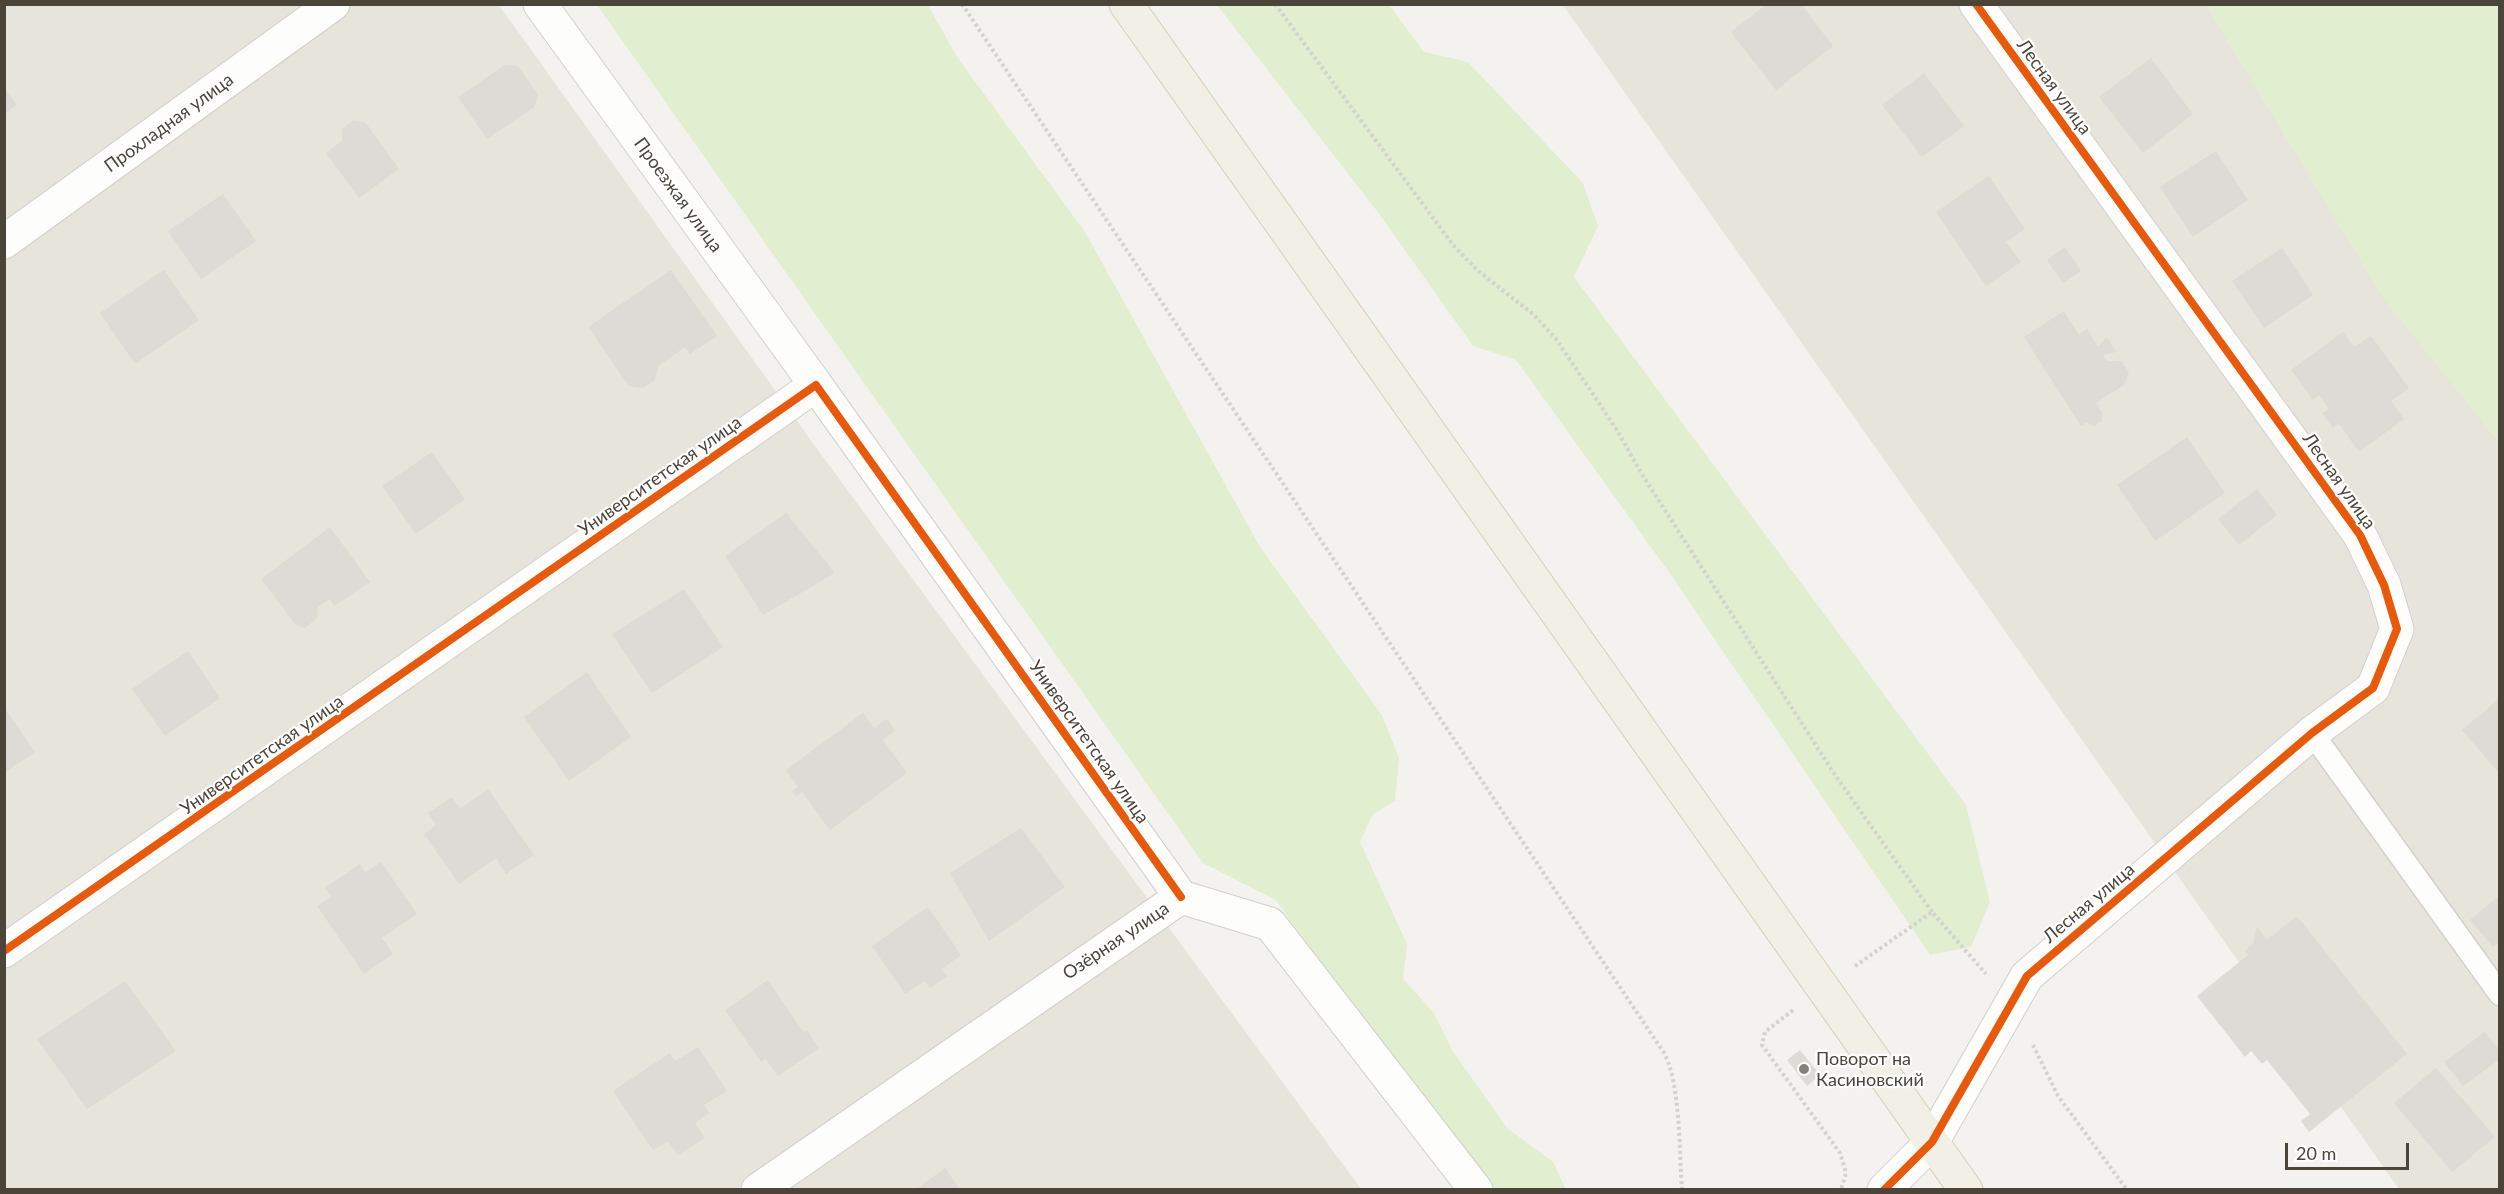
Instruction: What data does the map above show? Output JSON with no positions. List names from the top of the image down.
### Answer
{
  "streets": {
    "street": [
      "Лесная улица",
      "Прохладная улица",
      "Проезжая улица",
      "Университетская улица",
      "Озёрная улица"
    ]
  },
  "crossings": [
    ["Проезжая улица", "Университетская улица"],
    ["Университетская улица", "Озёрная улица"]
  ],
  "places": ["Поворот на Касиновский"],
  "scale_bar": "20 m"
}
